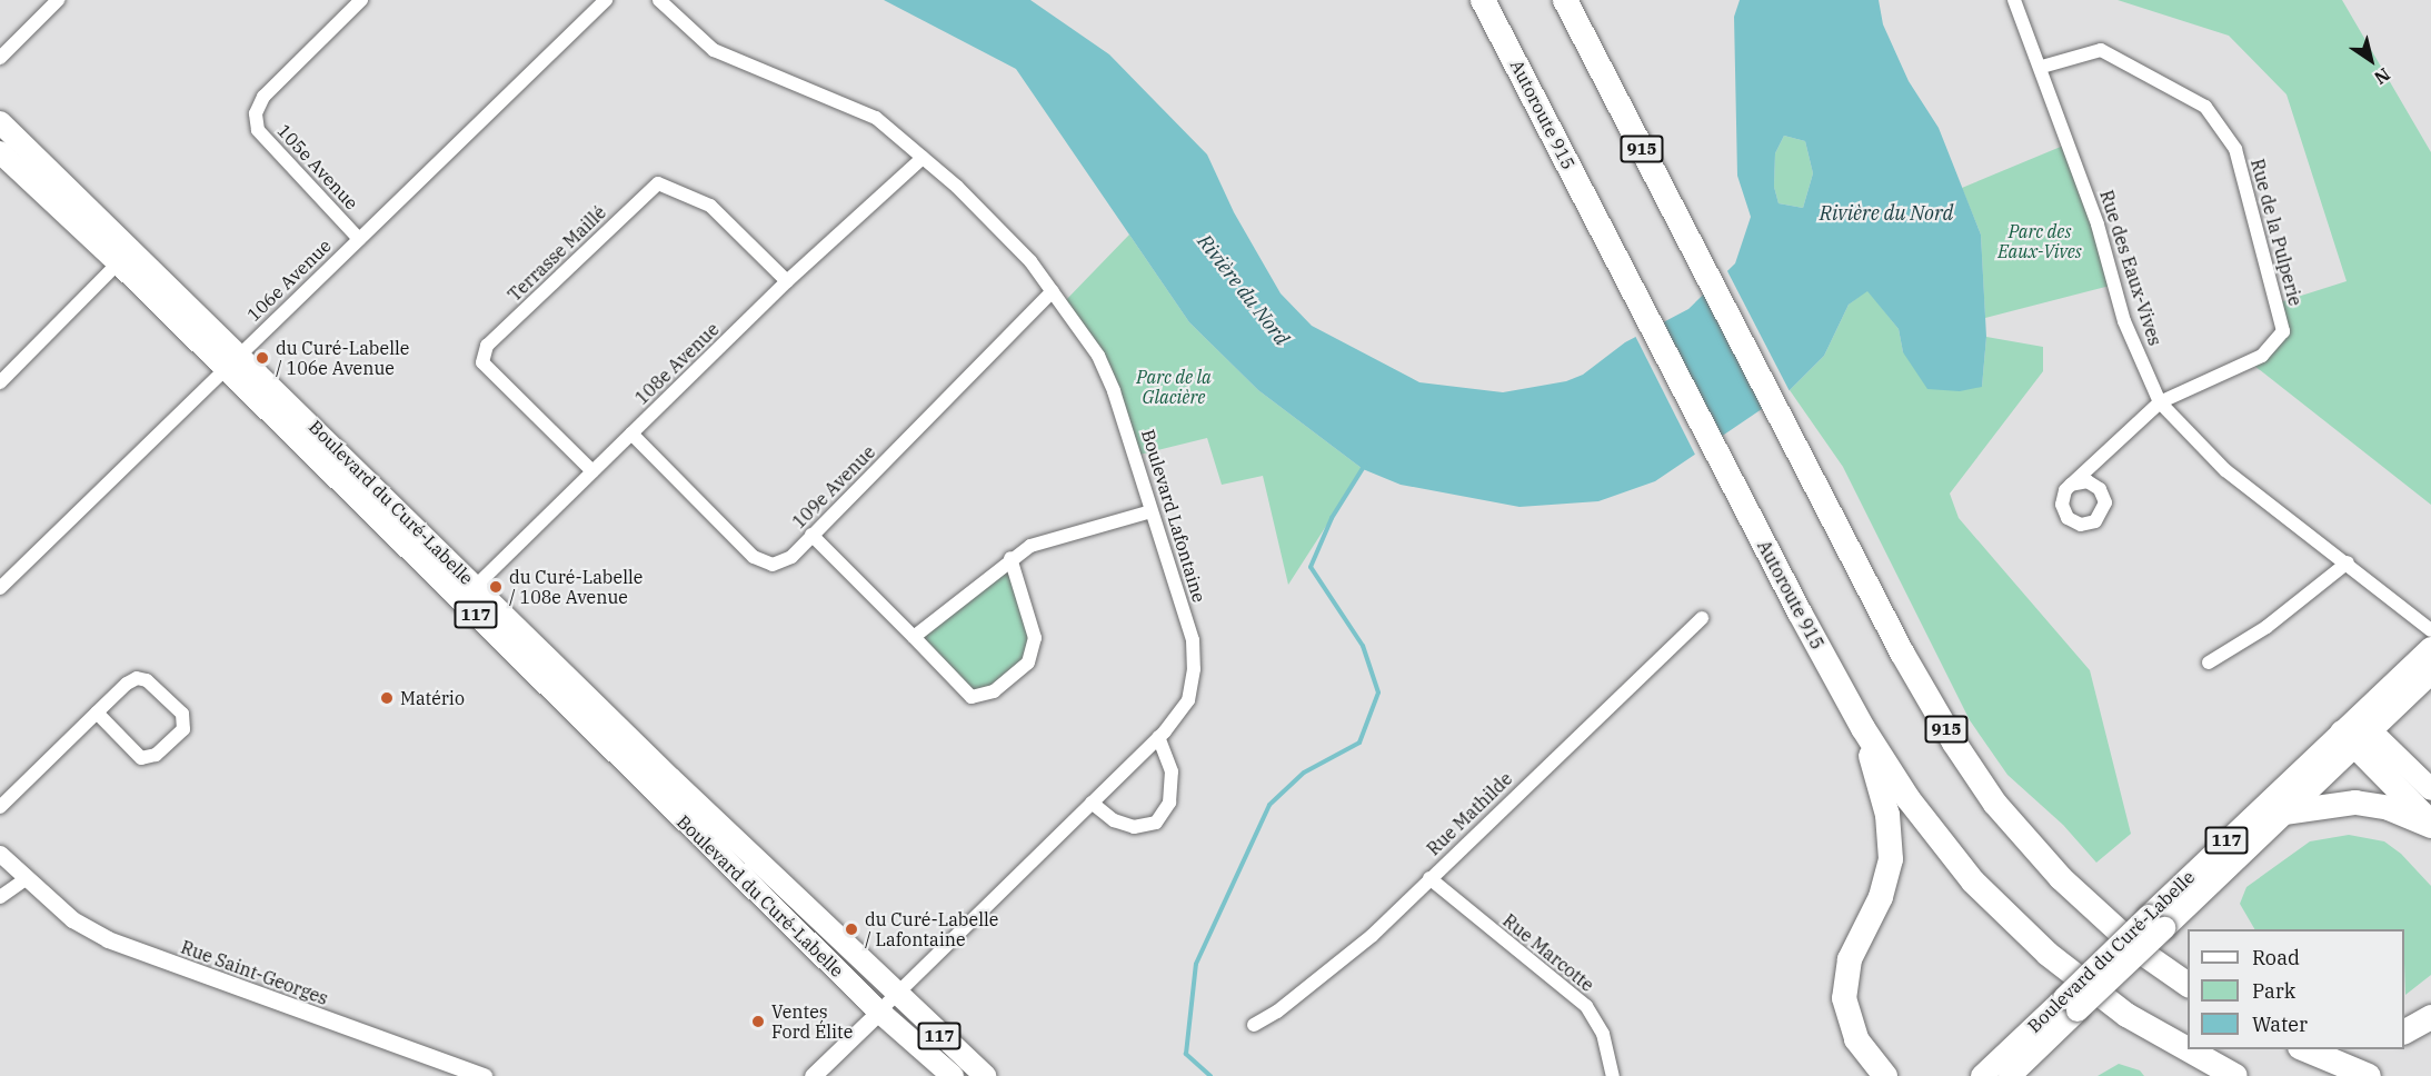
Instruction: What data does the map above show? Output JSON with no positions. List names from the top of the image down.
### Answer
{
  "streets": {
    "highway": ["Autoroute 915", "915"],
    "main road": ["Boulevard du Curé-Labelle", "117"],
    "street": [
      "105e Avenue",
      "Rue de la Pulperie",
      "Terrasse Maillé",
      "Rue des Eaux-Vives",
      "106e Avenue",
      "108e Avenue",
      "109e Avenue",
      "Boulevard Lafontaine",
      "Rue Mathilde",
      "Rue Marcotte",
      "Rue Saint-Georges"
    ]
  },
  "crossings": [
    ["105e Avenue", "106e Avenue"],
    ["Rue de la Pulperie", "Rue des Eaux-Vives"],
    ["Terrasse Maillé", "108e Avenue"],
    ["106e Avenue", "Boulevard du Curé-Labelle"],
    ["108e Avenue", "109e Avenue"],
    ["108e Avenue", "Boulevard du Curé-Labelle"],
    ["108e Avenue", "Boulevard Lafontaine"],
    ["109e Avenue", "Boulevard Lafontaine"],
    ["Boulevard du Curé-Labelle", "Boulevard Lafontaine"],
    ["Boulevard du Curé-Labelle", "117"],
    ["Rue Mathilde", "Rue Marcotte"]
  ],
  "water": ["Rivière du Nord"],
  "parks": ["Parc des Eaux-Vives", "Parc de la Glacière"],
  "places": [
    "du Curé-Labelle / 106e Avenue",
    "du Curé-Labelle / 108e Avenue",
    "Matério",
    "du Curé-Labelle / Lafontaine",
    "Ventes Ford Élite"
  ],
  "legend": ["Road", "Park", "Water"],
  "north": "bottom right"
}
